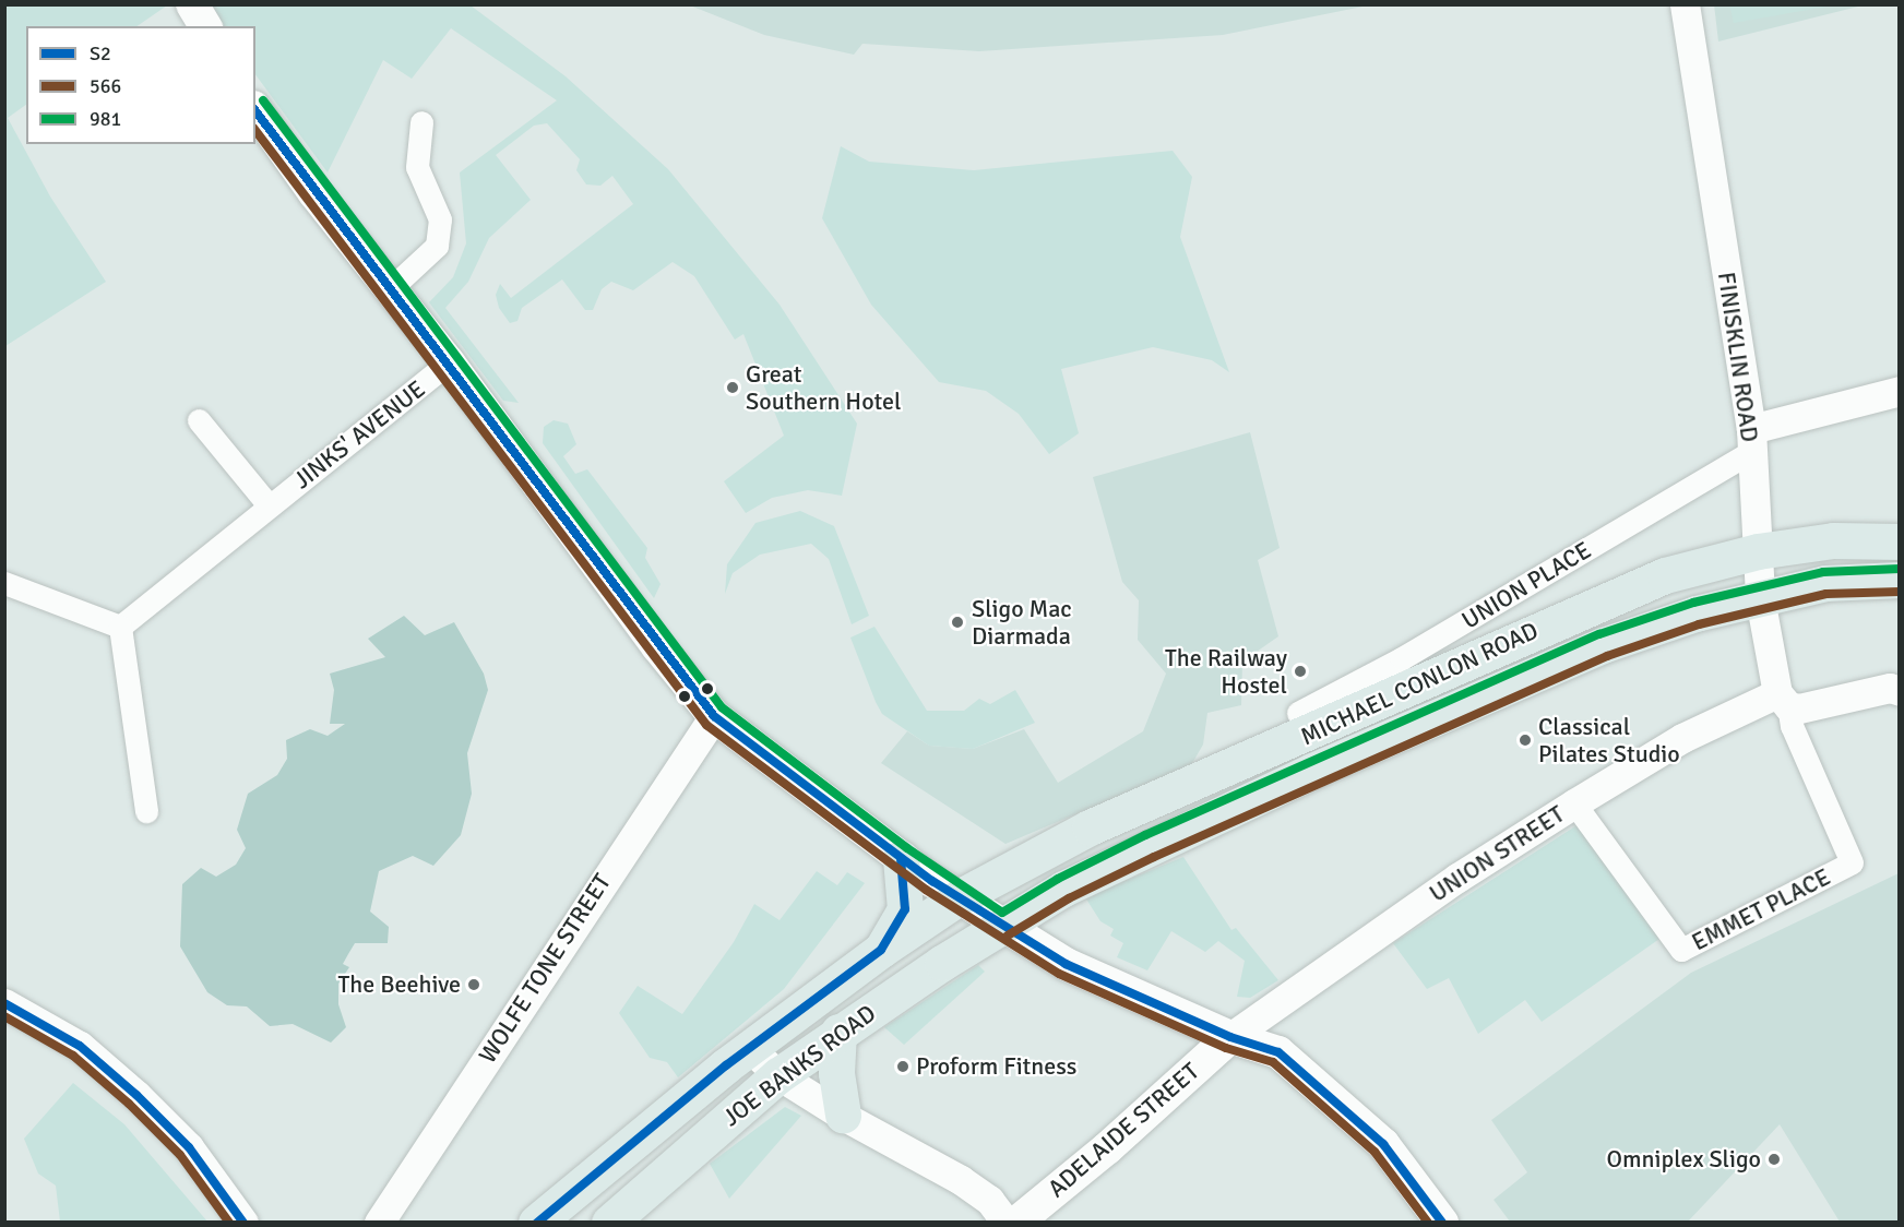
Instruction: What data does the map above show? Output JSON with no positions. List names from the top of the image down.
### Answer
{
  "streets": {
    "highway": ["MICHAEL CONLON ROAD", "JOE BANKS ROAD"],
    "main road": ["ADELAIDE STREET"],
    "street": [
      "FINISKLIN ROAD",
      "JINKS' AVENUE",
      "UNION PLACE",
      "UNION STREET",
      "EMMET PLACE",
      "WOLFE TONE STREET"
    ]
  },
  "crossings": [
    ["FINISKLIN ROAD", "UNION PLACE"],
    ["FINISKLIN ROAD", "MICHAEL CONLON ROAD"],
    ["FINISKLIN ROAD", "UNION STREET"],
    ["FINISKLIN ROAD", "EMMET PLACE"],
    ["MICHAEL CONLON ROAD", "JOE BANKS ROAD"],
    ["UNION STREET", "EMMET PLACE"],
    ["UNION STREET", "ADELAIDE STREET"]
  ],
  "places": [
    "Great Southern Hotel",
    "Sligo Mac Diarmada",
    "The Railway Hostel",
    "Classical Pilates Studio",
    "The Beehive",
    "Proform Fitness",
    "Omniplex Sligo"
  ],
  "lines": ["transit line 981", "transit line S2", "transit line 566"],
  "legend": ["S2", "566", "981"]
}
